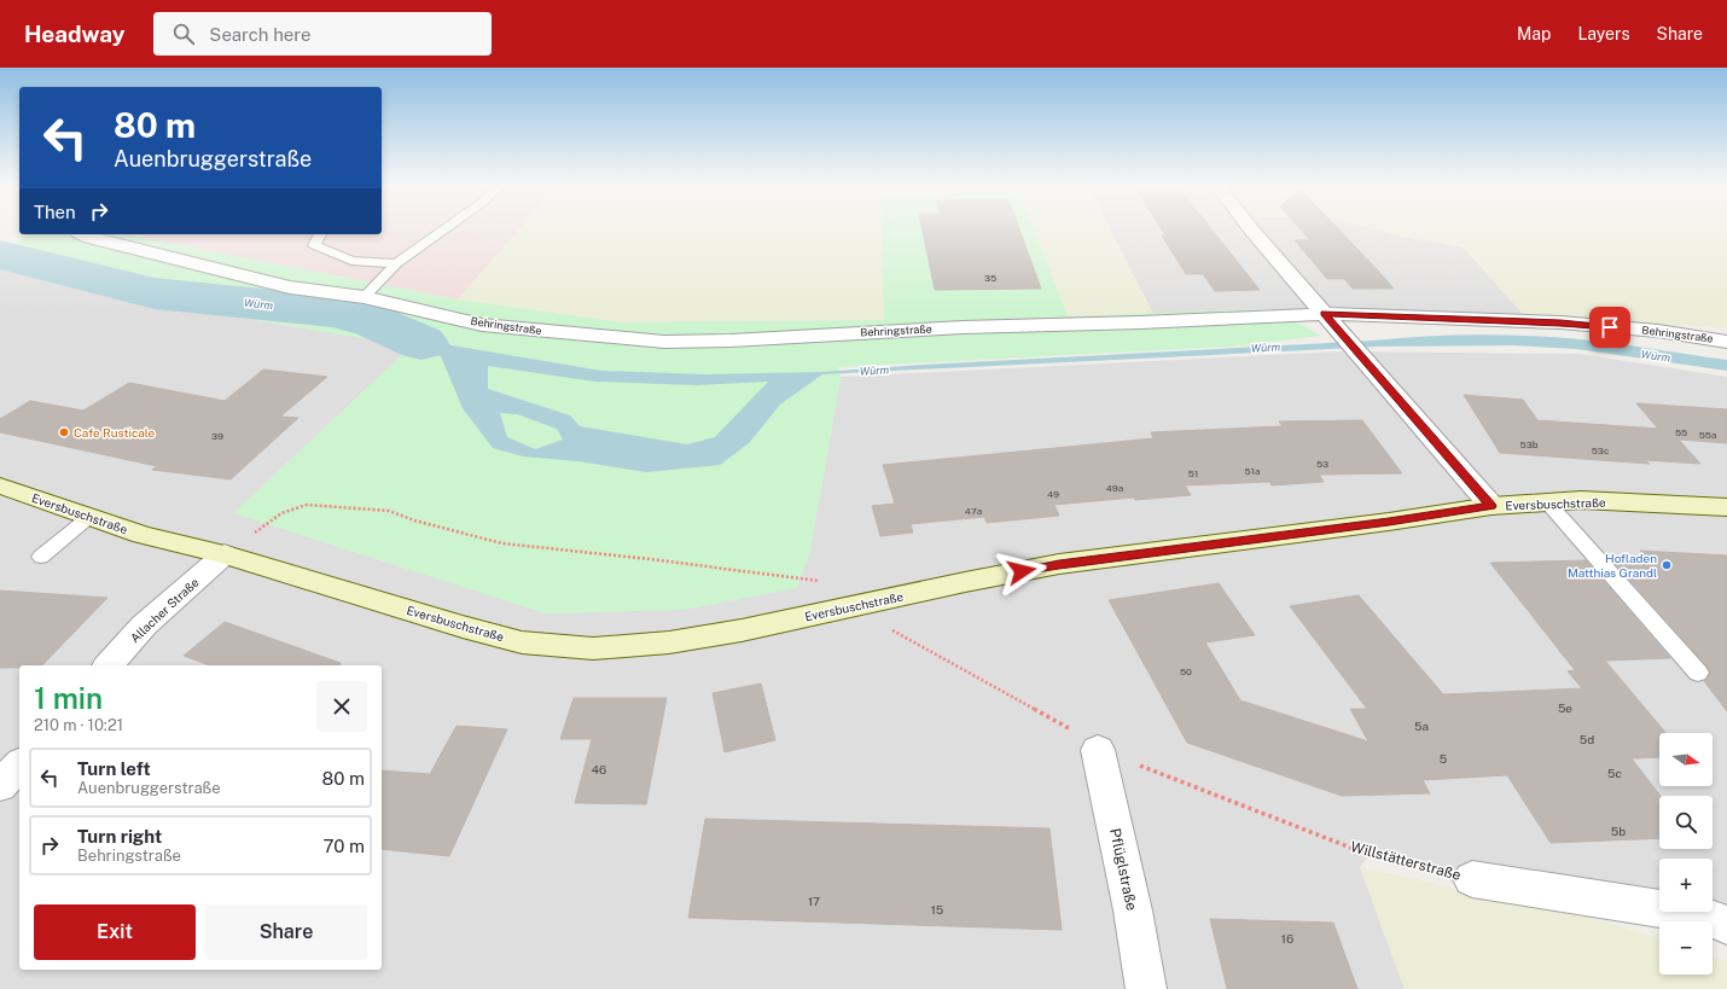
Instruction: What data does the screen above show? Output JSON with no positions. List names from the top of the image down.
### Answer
{
  "streets": {
    "main road": ["Eversbuschstraße"],
    "street": [
      "Behringstraße",
      "Allacher Straße",
      "Willstätterstraße",
      "Pflüglstraße"
    ]
  },
  "crossings": [
    ["Eversbuschstraße", "Allacher Straße"],
    ["Eversbuschstraße", "Willstätterstraße"],
    ["Willstätterstraße", "Pflüglstraße"]
  ],
  "water": ["Würm"],
  "places": ["Cafe Rusticale", "Hofladen Matthias Grandl"],
  "house_numbers": [
    "35",
    "55",
    "55a",
    "39",
    "53b",
    "53c",
    "53",
    "51a",
    "51",
    "49a",
    "49",
    "47a",
    "50",
    "5e",
    "5a",
    "5d",
    "5",
    "46",
    "5c",
    "5b",
    "17",
    "15",
    "16"
  ],
  "north": "right",
  "page": {
    "header": "Headway",
    "search": "Search here",
    "nav": ["Map", "Layers", "Share"],
    "turn": ["80 m", "Auenbruggerstraße"],
    "then": "Then",
    "heading": ["1 min", "210 m · 10:21"],
    "map_buttons": ["+", "−"],
    "list": [
      {
        "name": "Turn left",
        "note": "Auenbruggerstraße",
        "value": "80 m"
      },
      {
        "name": "Turn right",
        "note": "Behringstraße",
        "value": "70 m"
      }
    ],
    "buttons": ["Exit", "Share"]
  }
}
